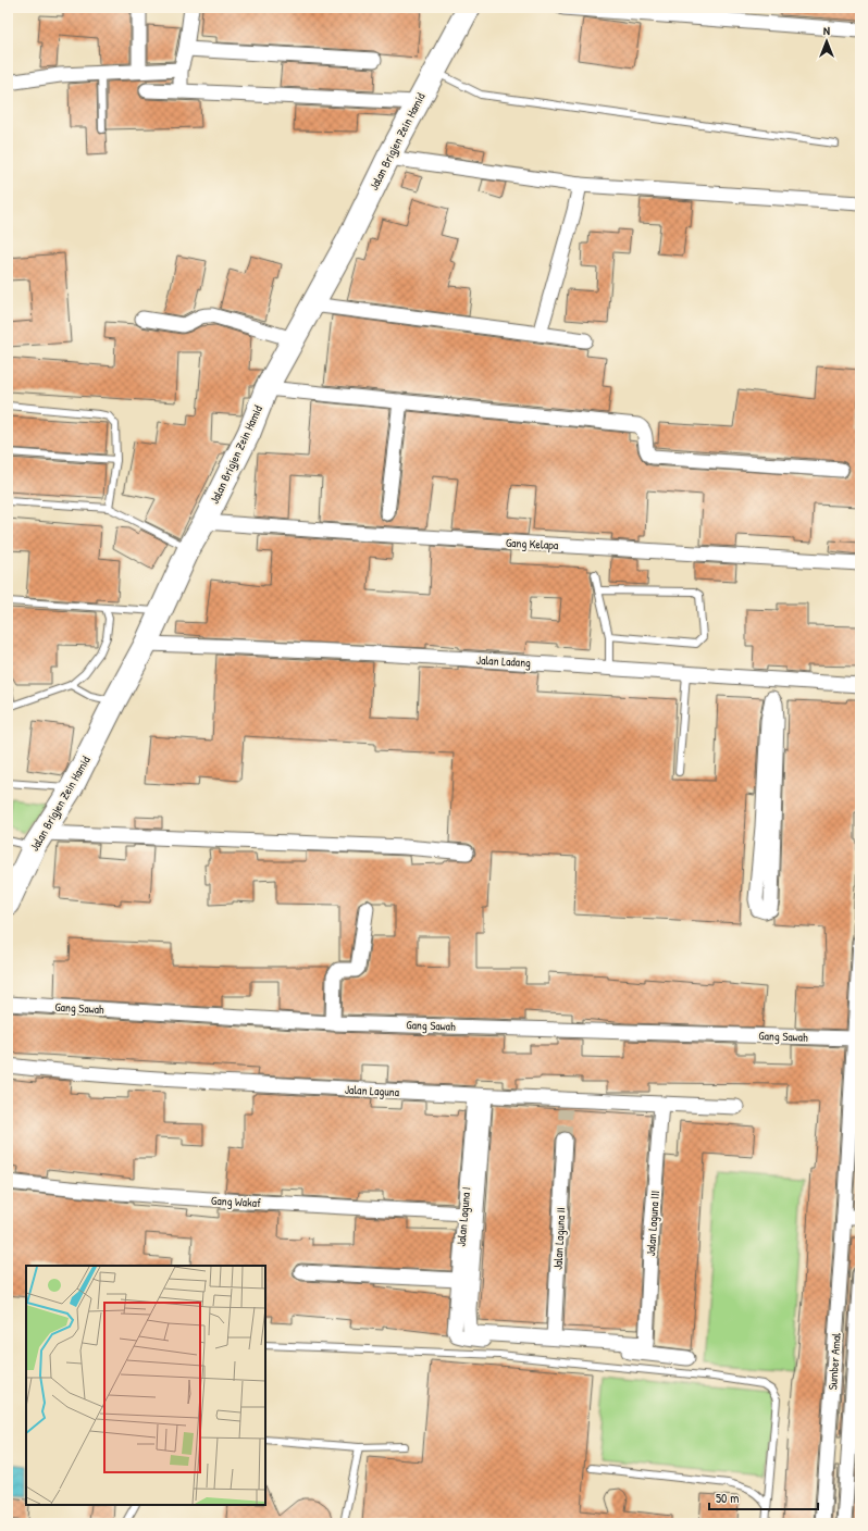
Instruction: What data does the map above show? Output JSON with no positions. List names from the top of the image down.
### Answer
{
  "streets": {
    "main road": ["Jalan Brigjen Zein Hamid"],
    "street": [
      "Gang Kelapa",
      "Jalan Ladang",
      "Gang Sawah",
      "Jalan Laguna",
      "Gang Wakaf",
      "Jalan Laguna I",
      "Jalan Laguna III",
      "Jalan Laguna II",
      "Sumber Amal"
    ]
  },
  "crossings": [
    ["Jalan Brigjen Zein Hamid", "Gang Kelapa"],
    ["Jalan Brigjen Zein Hamid", "Jalan Ladang"],
    ["Gang Sawah", "Sumber Amal"],
    ["Jalan Laguna", "Jalan Laguna I"],
    ["Jalan Laguna", "Jalan Laguna III"],
    ["Gang Wakaf", "Jalan Laguna I"],
    ["Jalan Laguna III", "Jalan Laguna II"]
  ],
  "scale_bar": "50 m",
  "north": "top"
}
